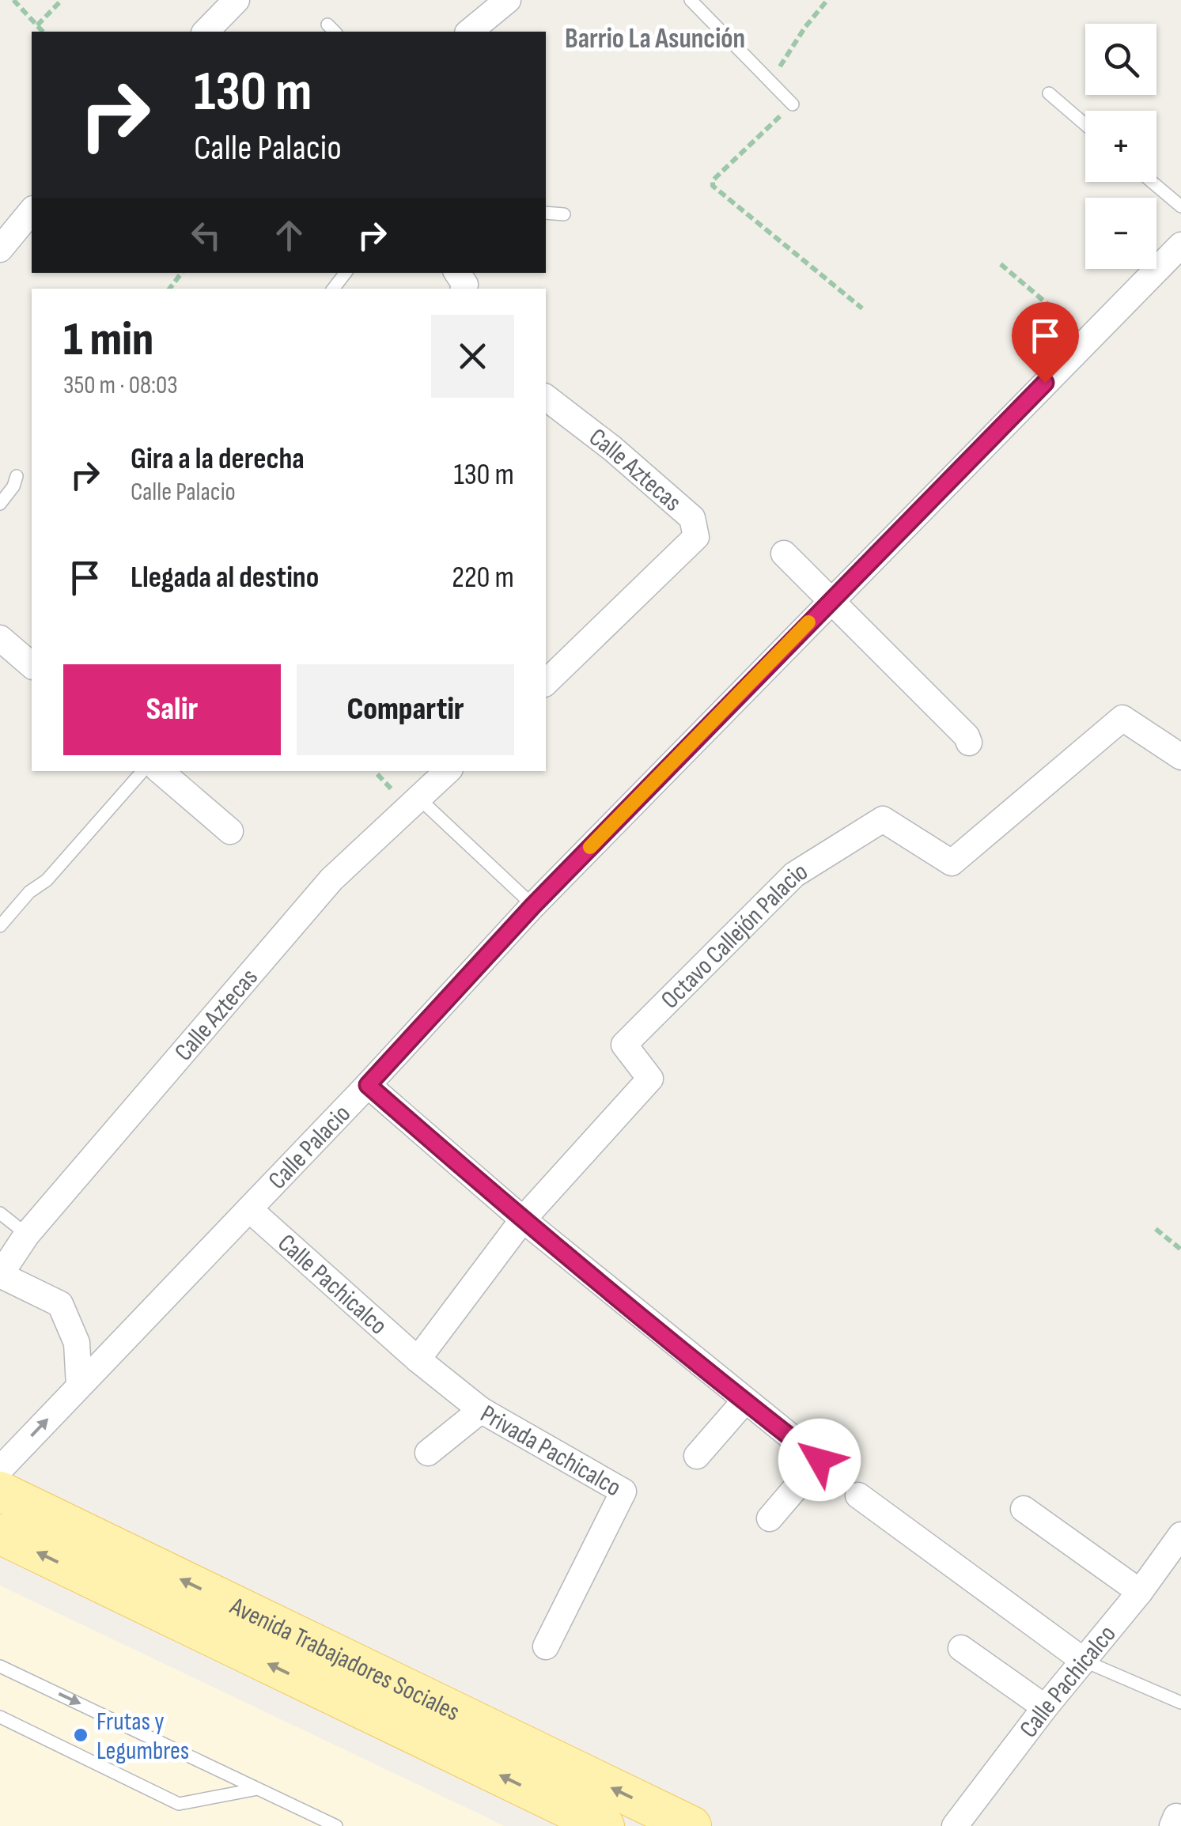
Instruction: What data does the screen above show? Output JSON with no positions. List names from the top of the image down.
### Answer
{
  "streets": {
    "main road": ["Avenida Trabajadores Sociales"],
    "street": [
      "Calle Aztecas",
      "Octavo Callejón Palacio",
      "Calle Palacio",
      "Calle Pachicalco",
      "Privada Pachicalco"
    ]
  },
  "crossings": [
    ["Octavo Callejón Palacio", "Calle Pachicalco"],
    ["Octavo Callejón Palacio", "Privada Pachicalco"],
    ["Calle Palacio", "Calle Pachicalco"],
    ["Calle Pachicalco", "Privada Pachicalco"]
  ],
  "one_way": ["Avenida Trabajadores Sociales"],
  "districts": ["Barrio La Asunción"],
  "places": ["Frutas y Legumbres"],
  "page": {
    "map_buttons": ["+", "−"],
    "turn": ["130 m", "Calle Palacio"],
    "heading": ["1 min", "350 m · 08:03"],
    "list": [
      {
        "name": "Gira a la derecha",
        "note": "Calle Palacio",
        "value": "130 m"
      },
      {
        "name": "Llegada al destino",
        "value": "220 m"
      }
    ],
    "buttons": ["Salir", "Compartir"]
  }
}
